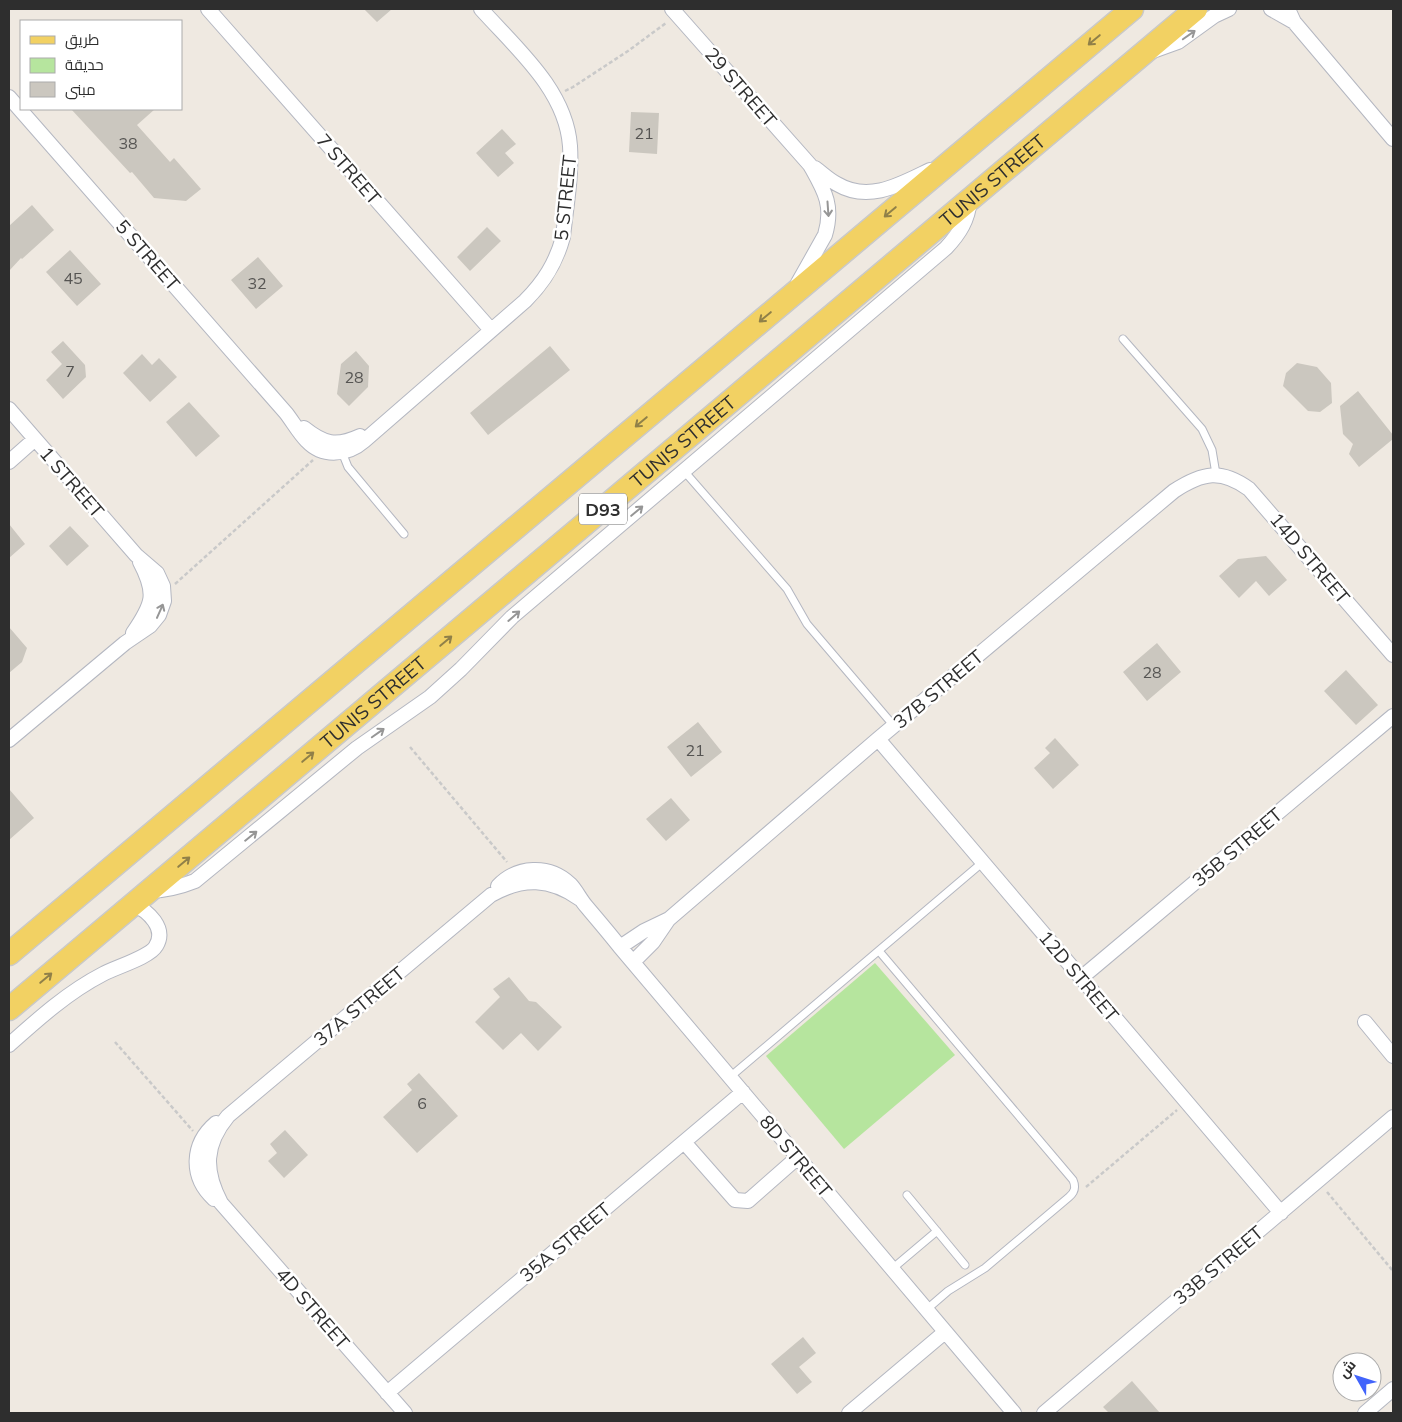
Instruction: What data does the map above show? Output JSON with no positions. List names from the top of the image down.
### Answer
{
  "streets": {
    "main road": ["TUNIS STREET", "D93"],
    "street": [
      "29 STREET",
      "7 STREET",
      "5 STREET",
      "1 STREET",
      "14D STREET",
      "37B STREET",
      "35B STREET",
      "12D STREET",
      "37A STREET",
      "8D STREET",
      "35A STREET",
      "33B STREET",
      "4D STREET"
    ]
  },
  "crossings": [
    ["29 STREET", "D93"],
    ["7 STREET", "5 STREET"],
    ["14D STREET", "37B STREET"],
    ["37B STREET", "12D STREET"],
    ["37B STREET", "8D STREET"],
    ["35B STREET", "12D STREET"],
    ["12D STREET", "33B STREET"],
    ["37A STREET", "8D STREET"],
    ["37A STREET", "4D STREET"],
    ["8D STREET", "35A STREET"],
    ["35A STREET", "4D STREET"]
  ],
  "house_numbers": [
    "21",
    "38",
    "45",
    "32",
    "7",
    "28",
    "28",
    "21",
    "6"
  ],
  "legend": ["طريق", "حديقة", "مبنى"],
  "north": "top left"
}
